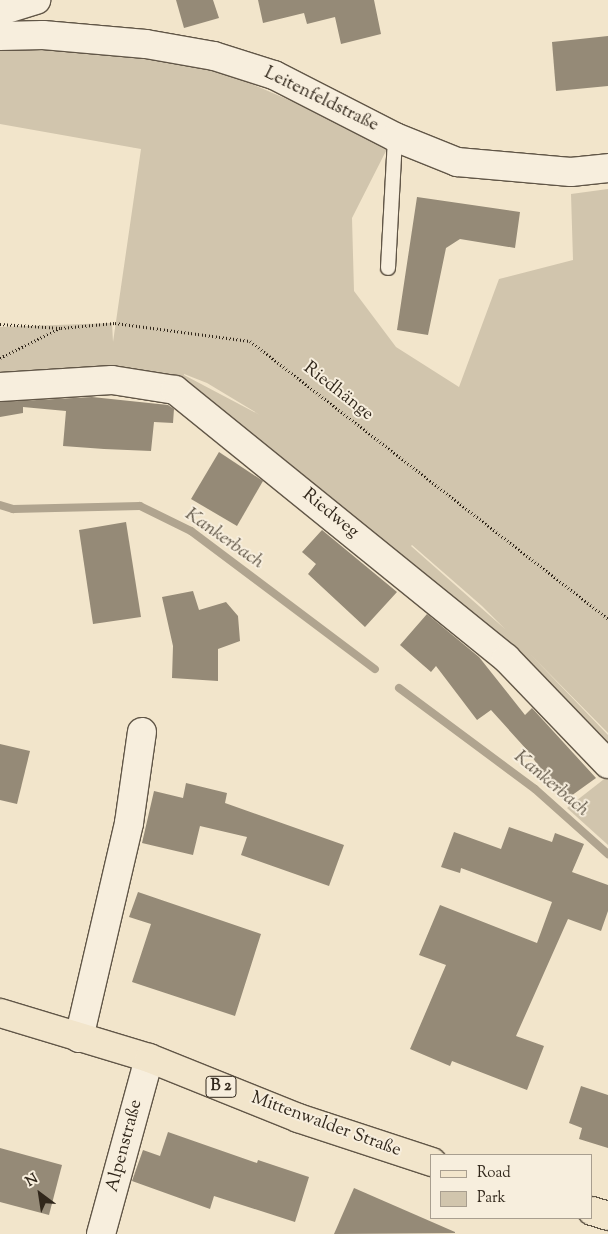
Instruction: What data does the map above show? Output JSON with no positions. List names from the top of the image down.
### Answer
{
  "streets": {
    "main road": ["B 2", "Mittenwalder Straße"],
    "street": ["Leitenfeldstraße", "Riedweg", "Alpenstraße"],
    "path": ["Riedhänge"]
  },
  "crossings": [
    ["Mittenwalder Straße", "Alpenstraße"]
  ],
  "water": ["Kankerbach"],
  "legend": ["Road", "Park"],
  "north": "top left"
}
